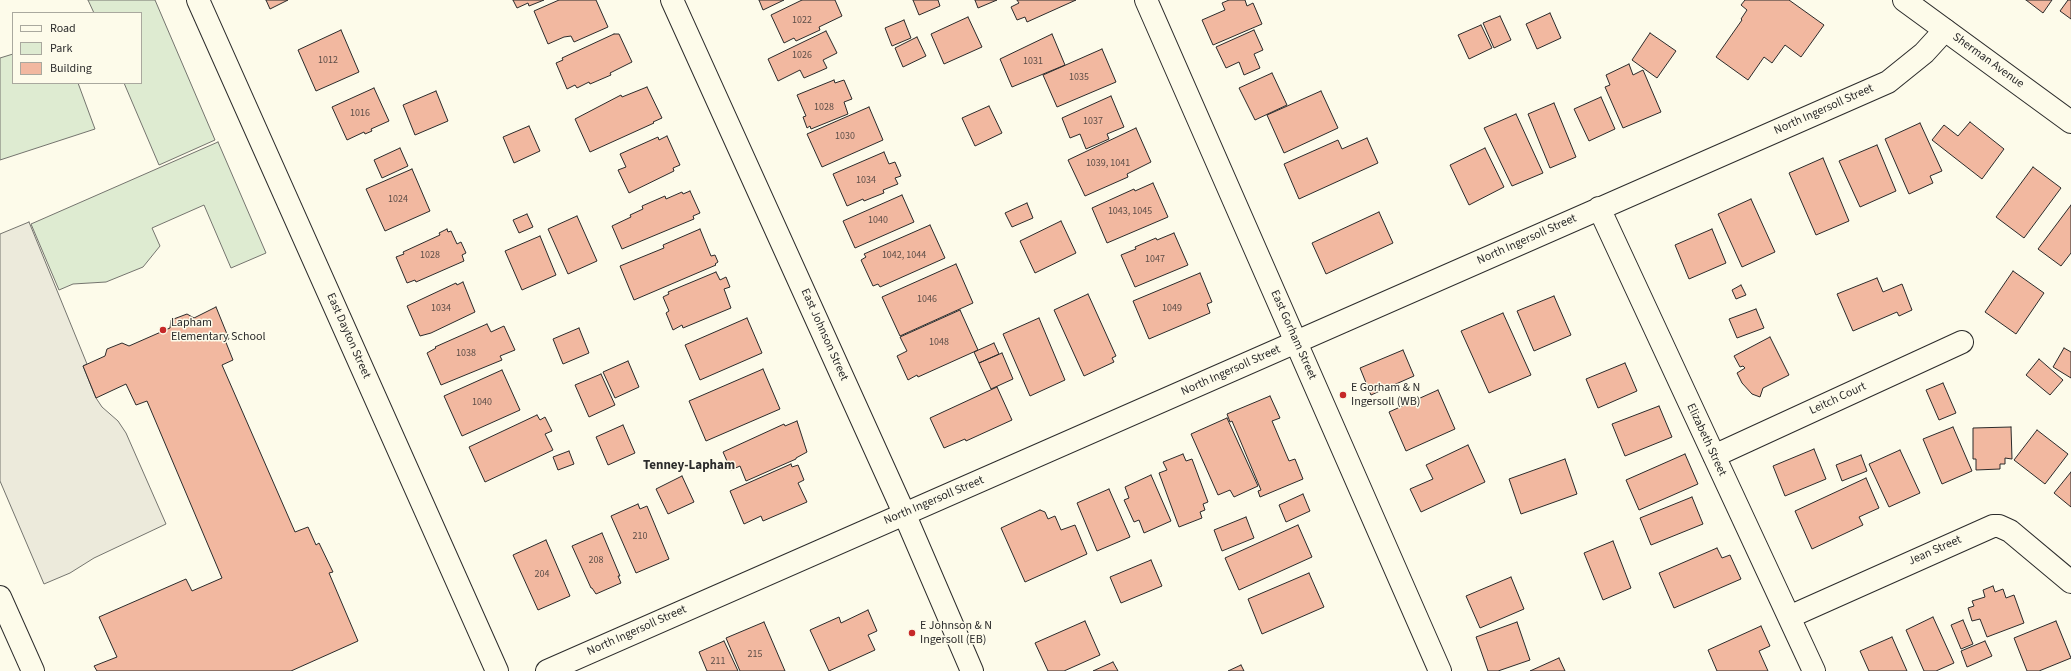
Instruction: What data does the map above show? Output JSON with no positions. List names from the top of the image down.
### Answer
{
  "streets": {
    "street": [
      "Sherman Avenue",
      "North Ingersoll Street",
      "East Johnson Street",
      "East Gorham Street",
      "East Dayton Street",
      "Leitch Court",
      "Elizabeth Street",
      "Jean Street"
    ]
  },
  "crossings": [
    ["Sherman Avenue", "North Ingersoll Street"],
    ["North Ingersoll Street", "East Johnson Street"],
    ["North Ingersoll Street", "East Gorham Street"],
    ["North Ingersoll Street", "Elizabeth Street"],
    ["Leitch Court", "Elizabeth Street"],
    ["Elizabeth Street", "Jean Street"]
  ],
  "districts": ["Tenney-Lapham"],
  "places": ["Lapham Elementary School", "E Gorham & N Ingersoll (WB)", "E Johnson & N Ingersoll (EB)"],
  "house_numbers": [
    "1022",
    "1026",
    "1012",
    "1031",
    "1035",
    "1028",
    "1016",
    "1037",
    "1030",
    "1039, 1041",
    "1034",
    "1024",
    "1043, 1045",
    "1040",
    "1028",
    "1042, 1044",
    "1047",
    "1046",
    "1034",
    "1049",
    "1048",
    "1038",
    "1040",
    "210",
    "208",
    "204",
    "215",
    "211"
  ],
  "legend": ["Road", "Park", "Building"]
}
